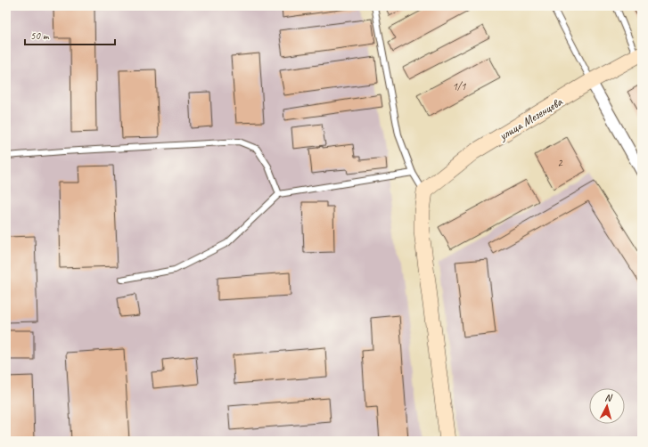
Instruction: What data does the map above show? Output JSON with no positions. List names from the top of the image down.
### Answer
{
  "streets": {
    "main road": ["улица Мезенцева"]
  },
  "house_numbers": ["1/1", "2"],
  "scale_bar": "50 m",
  "north": "top"
}
